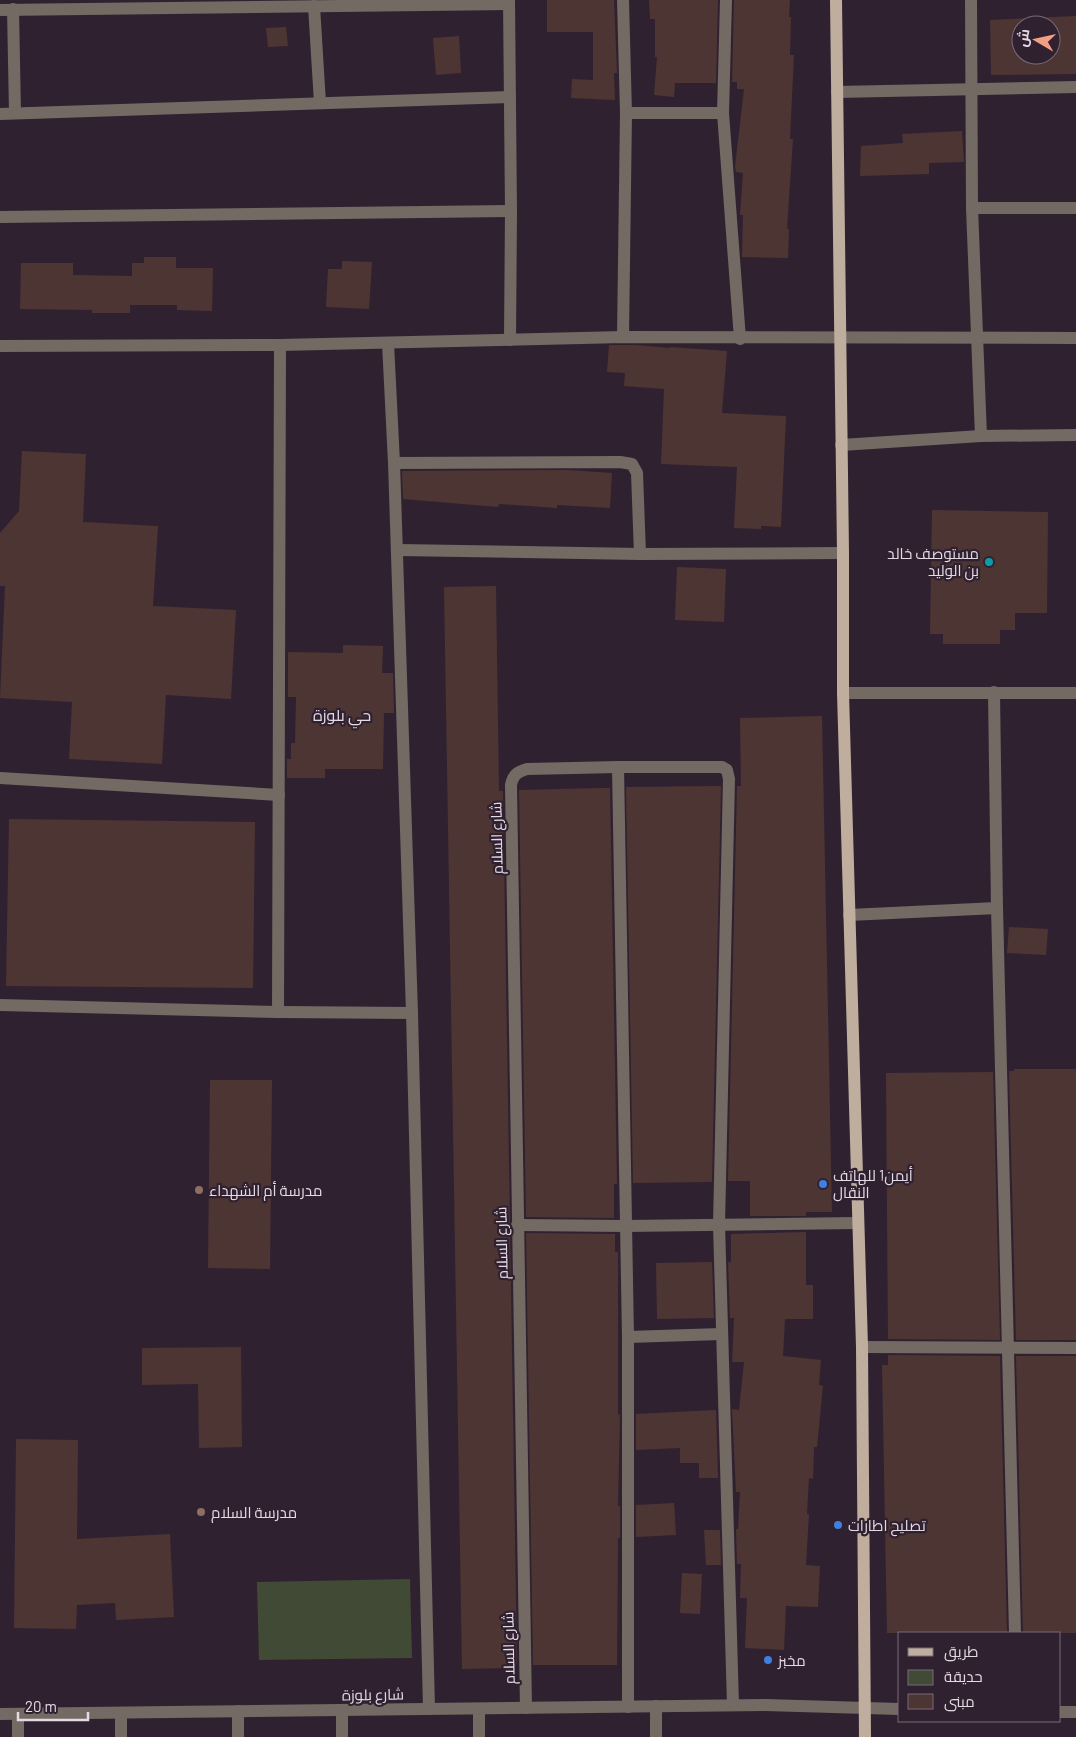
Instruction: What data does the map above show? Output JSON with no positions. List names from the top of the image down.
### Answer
{
  "streets": {
    "street": ["شارع السلام", "شارع بلوزة"]
  },
  "crossings": [
    ["شارع السلام", "شارع بلوزة"]
  ],
  "districts": ["حي بلوزة"],
  "places": [
    "مستوصف خالد بن الوليد",
    "أيمن1 للهاتف النقال",
    "مدرسة أم الشهداء",
    "مدرسة السلام",
    "تصليح اطارات",
    "مخبز"
  ],
  "legend": ["طريق", "حديقة", "مبنى"],
  "scale_bar": "20 m",
  "north": "left"
}
